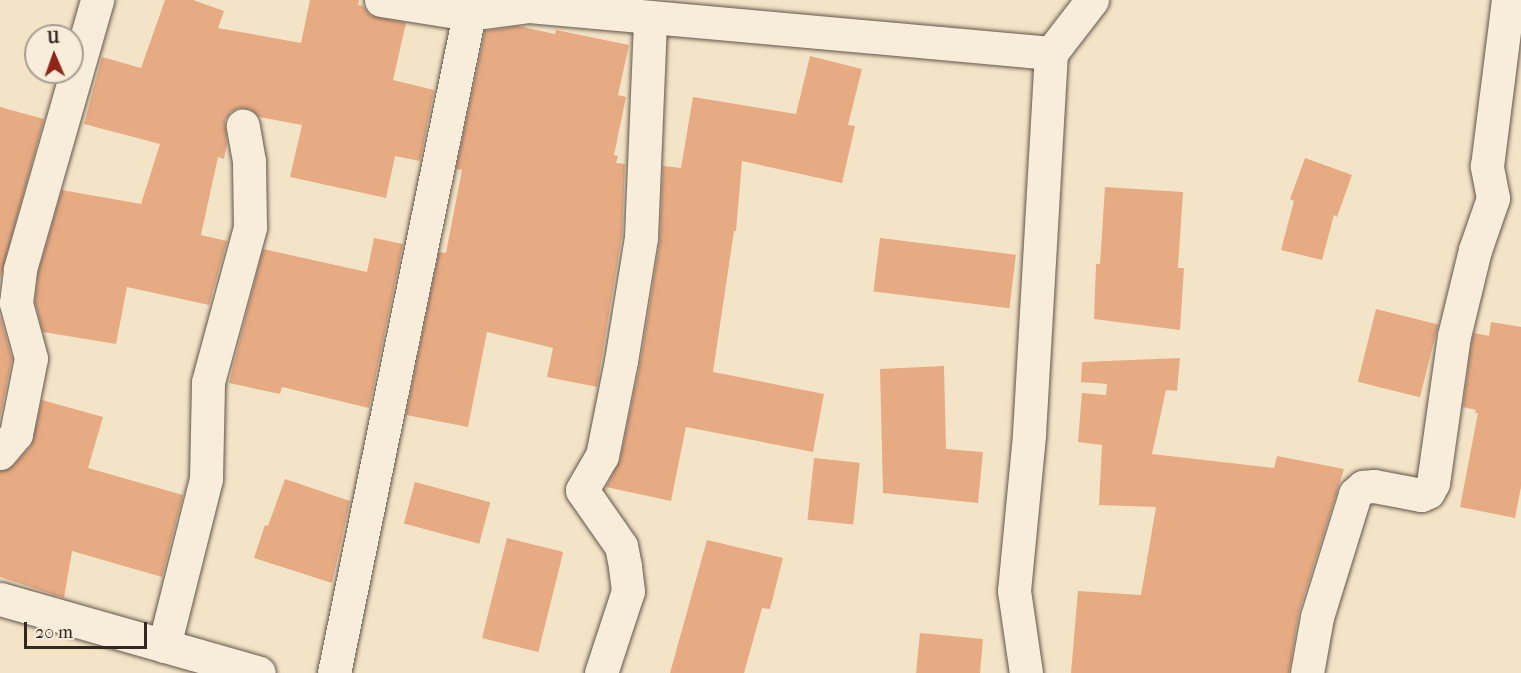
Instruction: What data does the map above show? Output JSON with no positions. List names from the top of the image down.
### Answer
{
  "scale_bar": "20 m",
  "north": "top"
}
